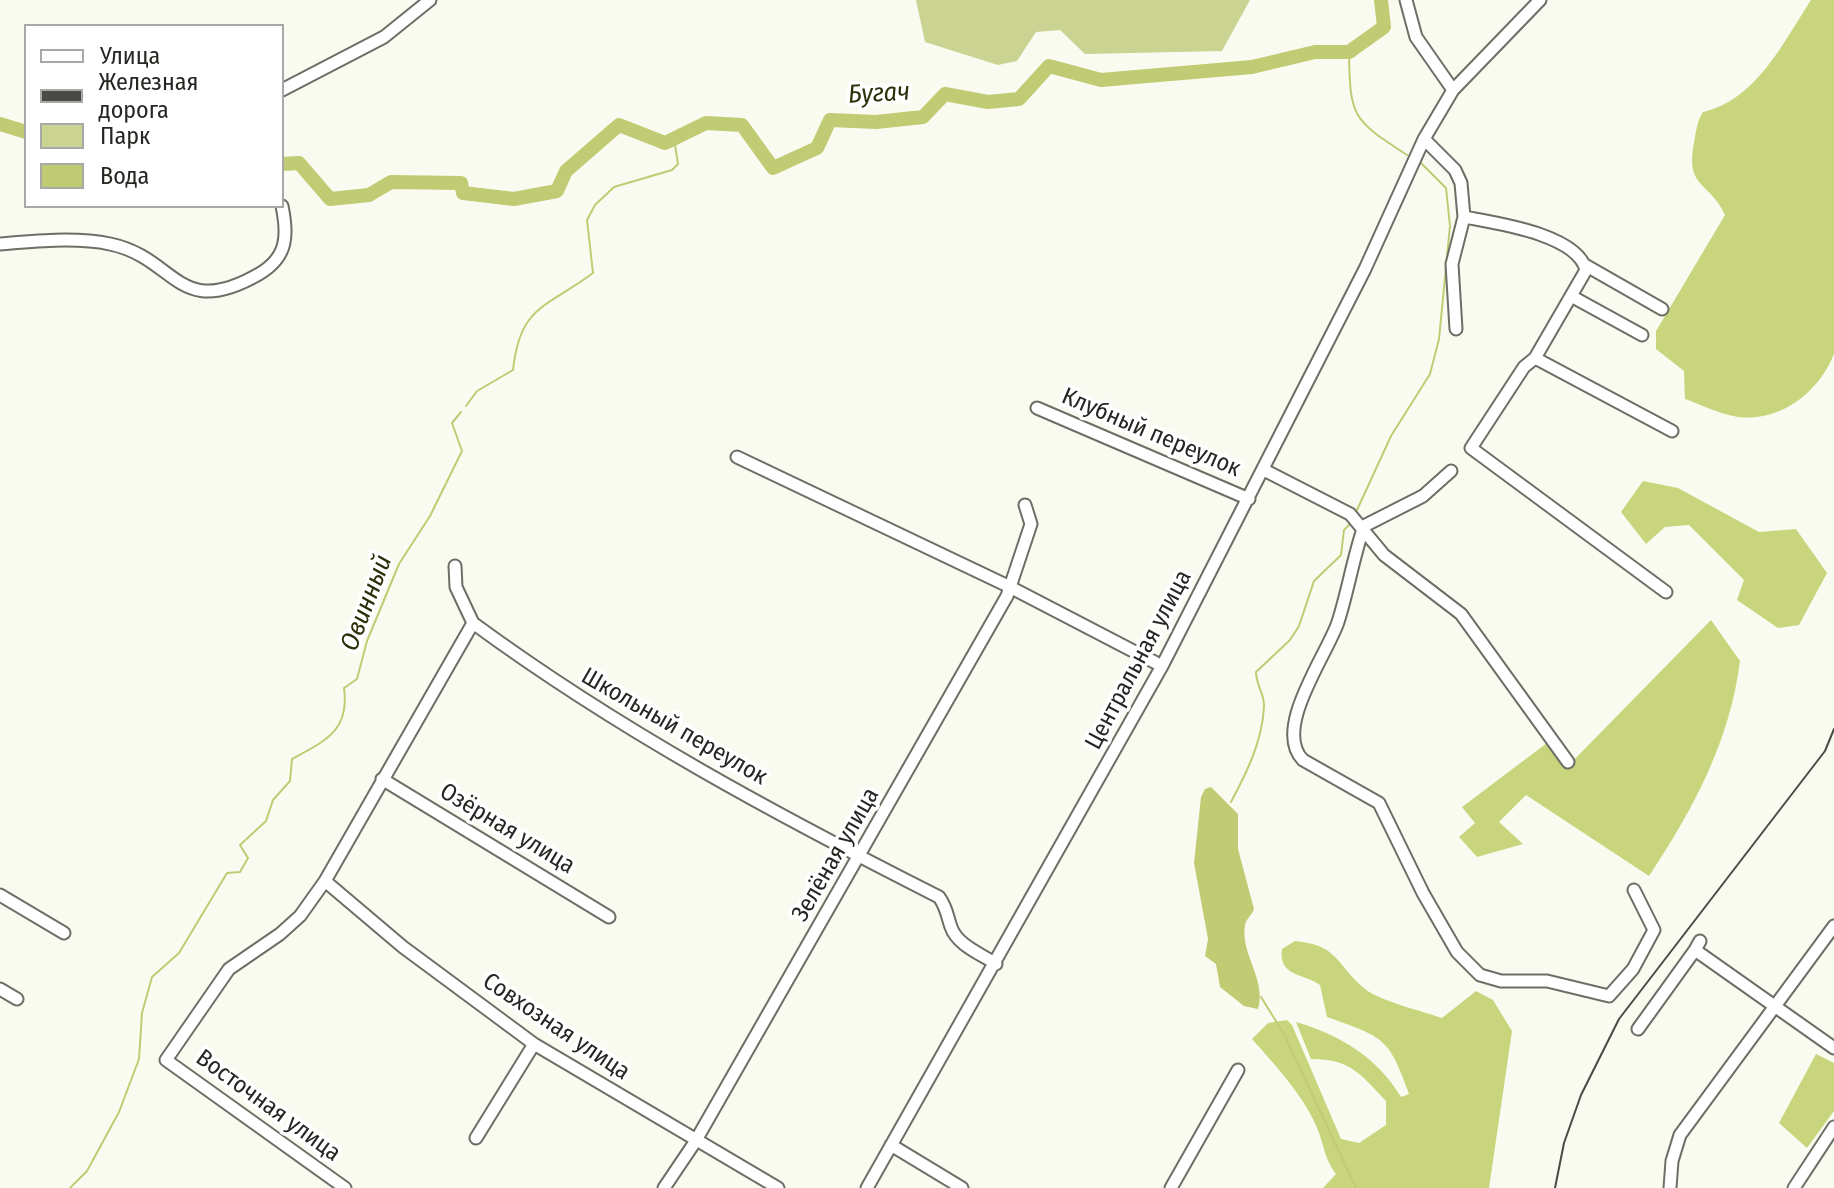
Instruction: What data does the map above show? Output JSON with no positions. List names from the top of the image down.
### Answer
{
  "streets": {
    "street": [
      "Клубный переулок",
      "Центральная улица",
      "Школьный переулок",
      "Озёрная улица",
      "Зелёная улица",
      "Совхозная улица",
      "Восточная улица"
    ]
  },
  "crossings": [
    ["Клубный переулок", "Центральная улица"],
    ["Центральная улица", "Школьный переулок"],
    ["Школьный переулок", "Зелёная улица"],
    ["Зелёная улица", "Совхозная улица"],
    ["Совхозная улица", "Восточная улица"]
  ],
  "water": ["Бугач", "Овинный"],
  "legend": [
    "Улица",
    "Железная дорога",
    "Парк",
    "Вода"
  ]
}
